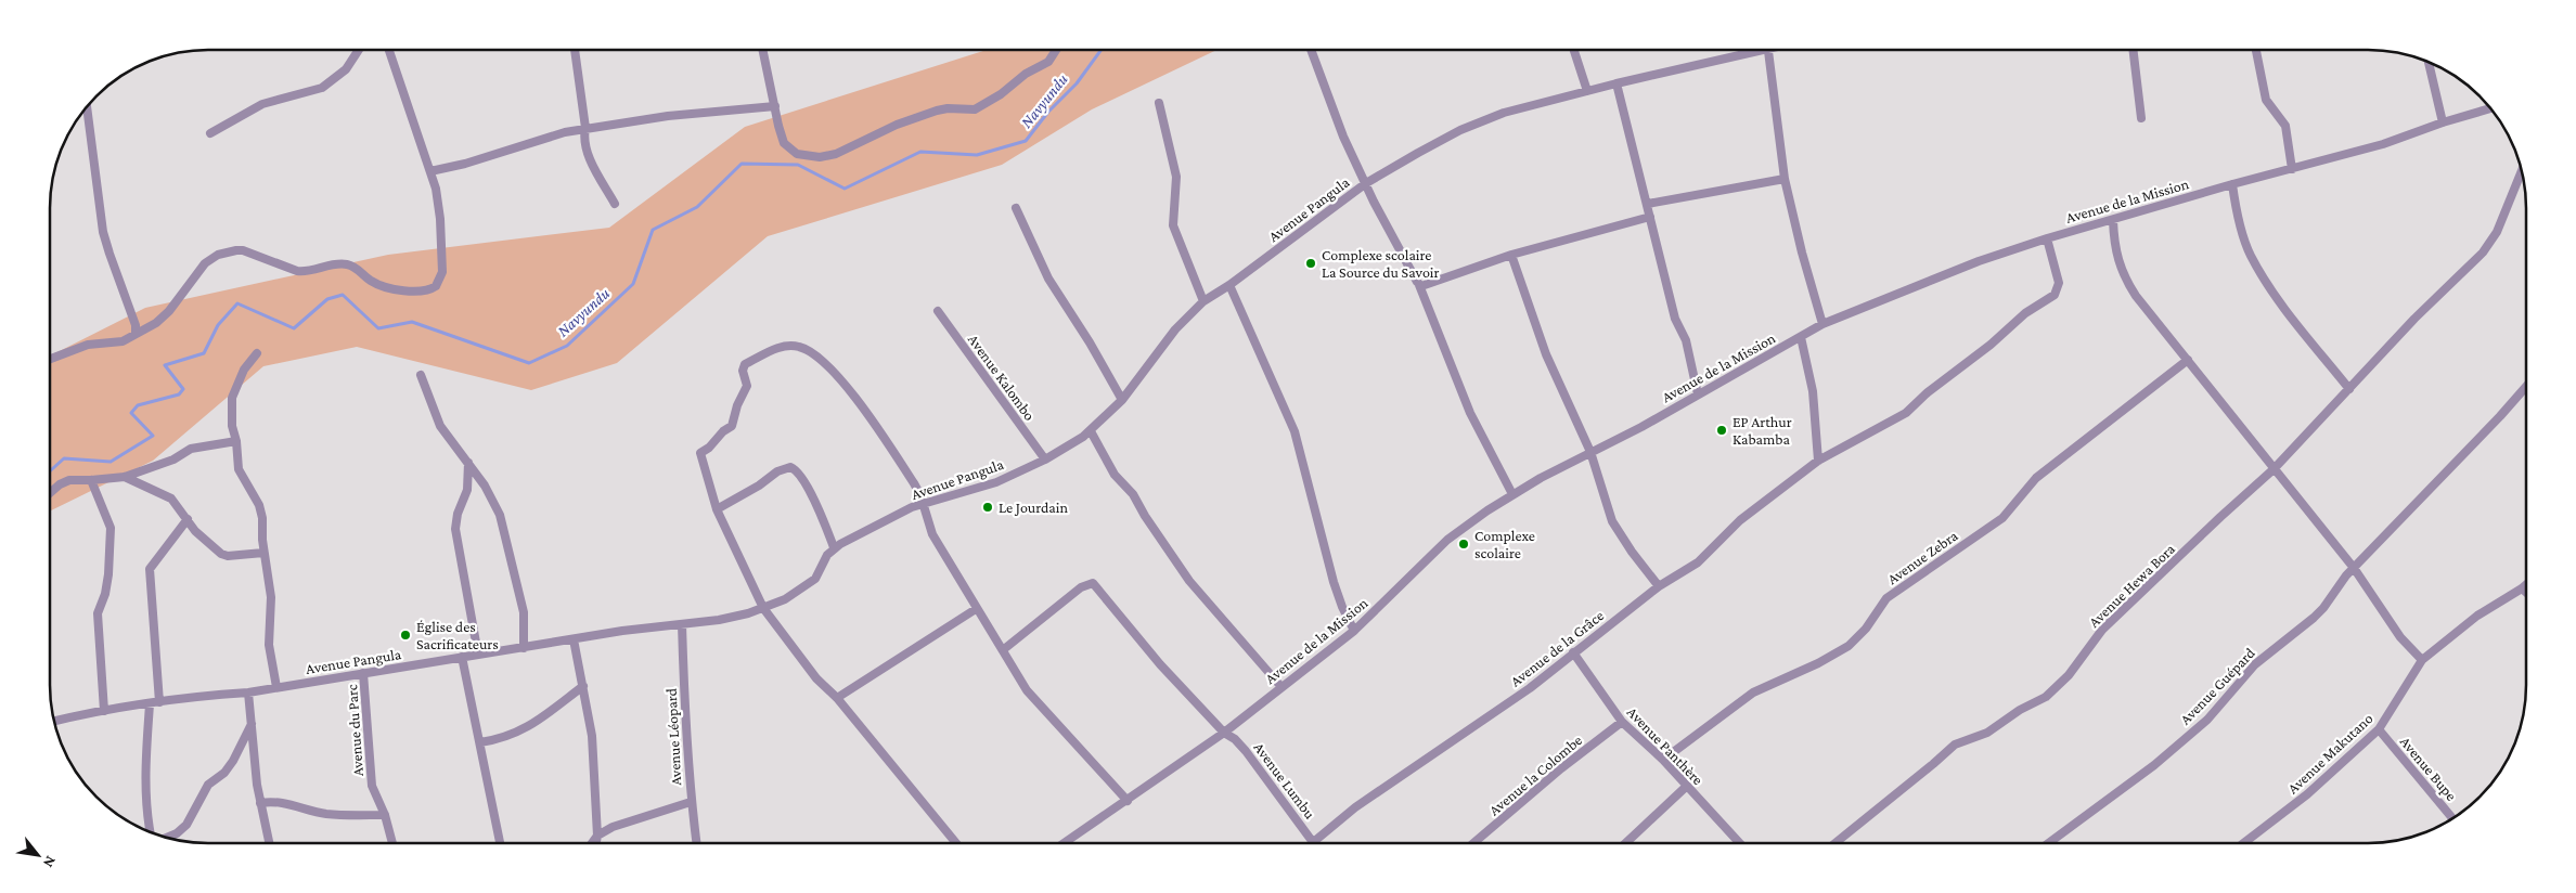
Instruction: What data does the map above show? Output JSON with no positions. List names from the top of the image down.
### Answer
{
  "streets": {
    "street": [
      "Avenue de la Mission",
      "Avenue Pangula",
      "Avenue Kalombo",
      "Avenue Zebra",
      "Avenue Hewa Bora",
      "Avenue de la Grâce",
      "Avenue Guépard",
      "Avenue du Parc",
      "Avenue Léopard",
      "Avenue Panthère",
      "Avenue Makutano",
      "Avenue Bupe",
      "Avenue la Colombe",
      "Avenue Lumbu"
    ]
  },
  "crossings": [
    ["Avenue de la Mission", "Avenue de la Grâce"],
    ["Avenue de la Mission", "Avenue Lumbu"],
    ["Avenue Pangula", "Avenue Kalombo"],
    ["Avenue Pangula", "Avenue du Parc"],
    ["Avenue Pangula", "Avenue Léopard"],
    ["Avenue Zebra", "Avenue Panthère"],
    ["Avenue de la Grâce", "Avenue Panthère"],
    ["Avenue Panthère", "Avenue la Colombe"],
    ["Avenue Makutano", "Avenue Bupe"]
  ],
  "water": ["Navyundu"],
  "places": [
    "Complexe scolaire La Source du Savoir",
    "EP Arthur Kabamba",
    "Le Jourdain",
    "Complexe scolaire",
    "Église des Sacrificateurs"
  ],
  "north": "bottom right"
}
